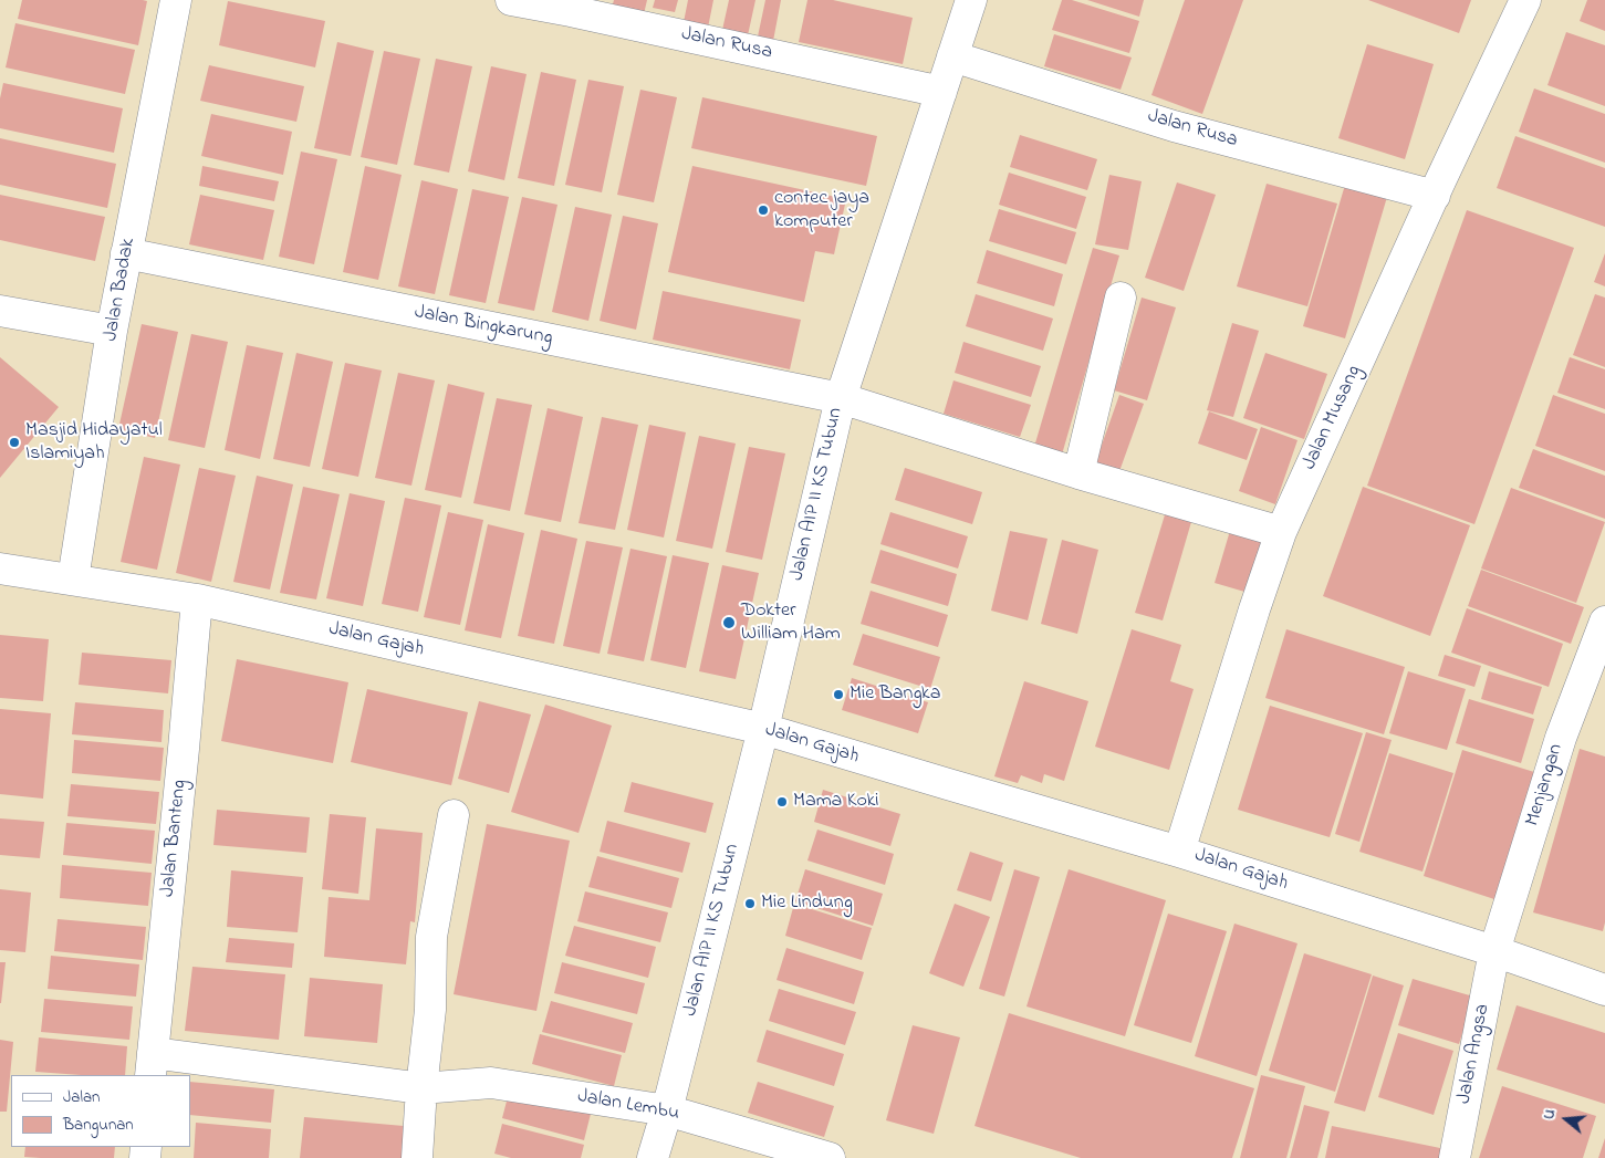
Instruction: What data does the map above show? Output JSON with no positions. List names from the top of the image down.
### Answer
{
  "streets": {
    "street": [
      "Jalan Rusa",
      "Jalan Badak",
      "Jalan Bingkarung",
      "Jalan Musang",
      "Jalan AIP II KS Tubun",
      "Jalan Gajah",
      "Menjangan",
      "Jalan Banteng",
      "Jalan Angsa",
      "Jalan Lembu"
    ]
  },
  "crossings": [
    ["Jalan Rusa", "Jalan Musang"],
    ["Jalan Rusa", "Jalan AIP II KS Tubun"],
    ["Jalan Badak", "Jalan Bingkarung"],
    ["Jalan Badak", "Jalan Gajah"],
    ["Jalan Bingkarung", "Jalan Musang"],
    ["Jalan Bingkarung", "Jalan AIP II KS Tubun"],
    ["Jalan Musang", "Jalan Gajah"],
    ["Jalan AIP II KS Tubun", "Jalan Gajah"],
    ["Jalan AIP II KS Tubun", "Jalan Lembu"],
    ["Jalan Gajah", "Menjangan"],
    ["Jalan Gajah", "Jalan Banteng"],
    ["Jalan Gajah", "Jalan Angsa"],
    ["Menjangan", "Jalan Angsa"],
    ["Jalan Banteng", "Jalan Lembu"]
  ],
  "places": [
    "contec jaya komputer",
    "Masjid Hidayatul Islamiyah",
    "Dokter William Ham",
    "Mie Bangka",
    "Mama Koki",
    "Mie Lindung"
  ],
  "legend": ["Jalan", "Bangunan"],
  "north": "left"
}
